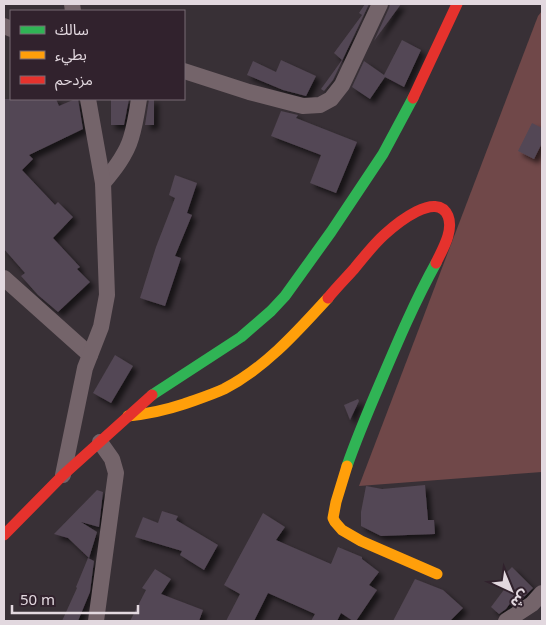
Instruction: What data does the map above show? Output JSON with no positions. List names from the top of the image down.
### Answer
{
  "legend": ["سالك", "بطيء", "مزدحم"],
  "scale_bar": "50 m",
  "north": "bottom right"
}
